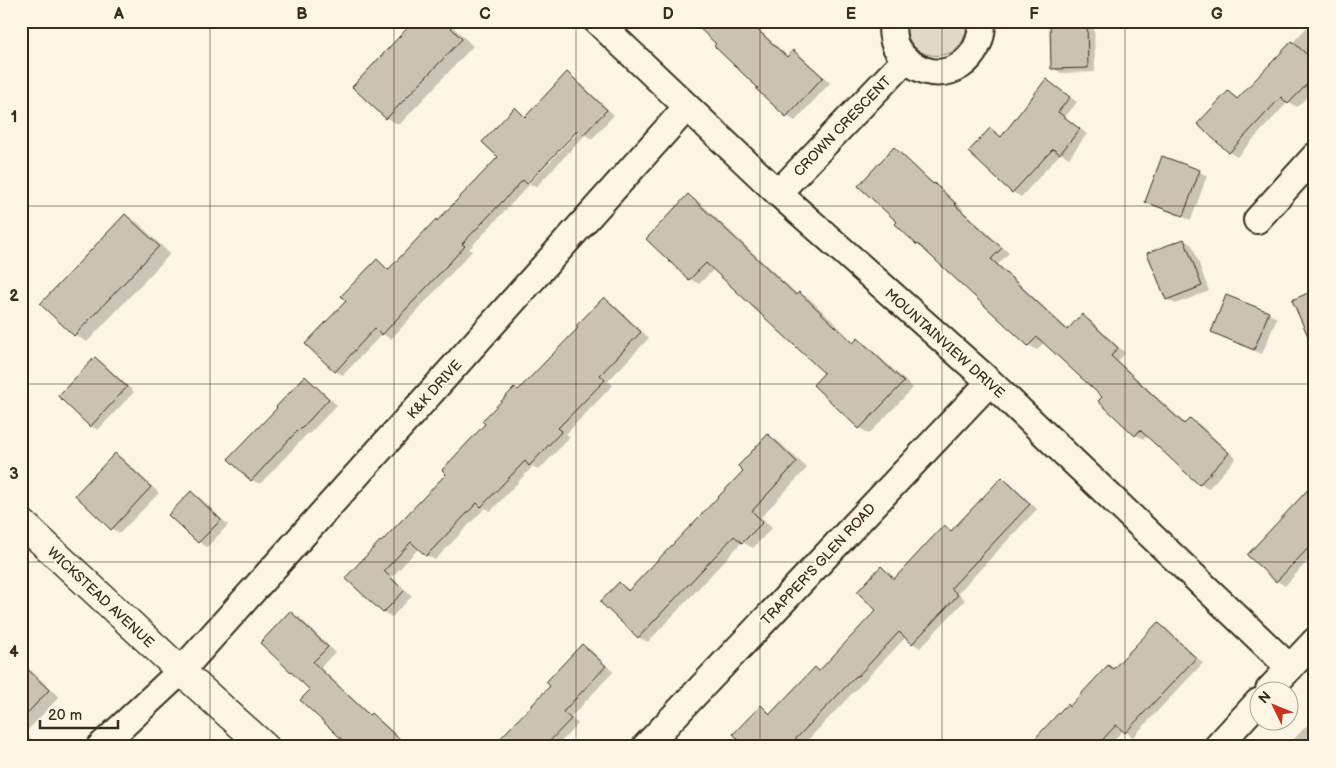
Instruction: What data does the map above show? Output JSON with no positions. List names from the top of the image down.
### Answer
{
  "streets": {
    "street": [
      "CROWN CRESCENT",
      "MOUNTAINVIEW DRIVE",
      "K&K DRIVE",
      "TRAPPER'S GLEN ROAD",
      "WICKSTEAD AVENUE"
    ]
  },
  "crossings": [
    ["CROWN CRESCENT", "MOUNTAINVIEW DRIVE"],
    ["MOUNTAINVIEW DRIVE", "K&K DRIVE"],
    ["MOUNTAINVIEW DRIVE", "TRAPPER'S GLEN ROAD"],
    ["K&K DRIVE", "WICKSTEAD AVENUE"]
  ],
  "scale_bar": "20 m",
  "north": "top left",
  "grid": {
    "columns": [
      "A",
      "B",
      "C",
      "D",
      "E",
      "F",
      "G"
    ],
    "rows": [
      "1",
      "2",
      "3",
      "4"
    ]
  }
}
